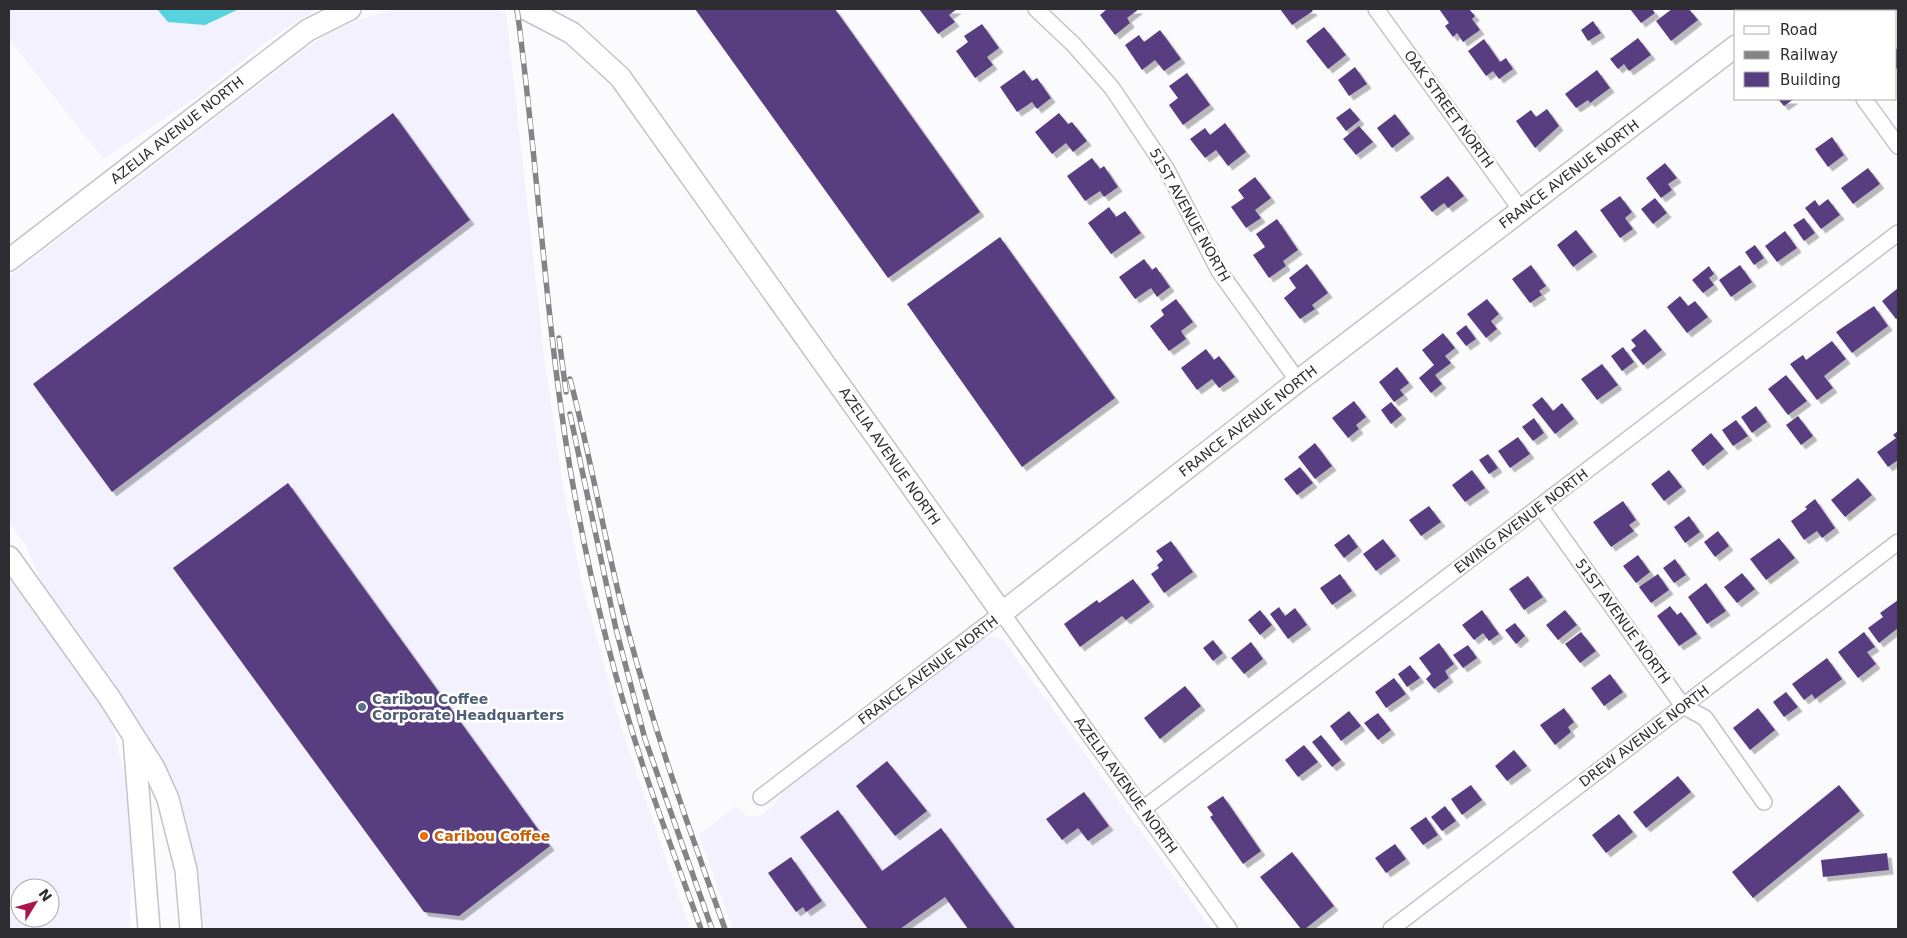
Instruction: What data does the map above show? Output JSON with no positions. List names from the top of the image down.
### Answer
{
  "streets": {
    "street": [
      "OAK STREET NORTH",
      "AZELIA AVENUE NORTH",
      "FRANCE AVENUE NORTH",
      "51ST AVENUE NORTH",
      "EWING AVENUE NORTH",
      "DREW AVENUE NORTH"
    ]
  },
  "crossings": [
    ["OAK STREET NORTH", "FRANCE AVENUE NORTH"],
    ["AZELIA AVENUE NORTH", "FRANCE AVENUE NORTH"],
    ["AZELIA AVENUE NORTH", "EWING AVENUE NORTH"],
    ["FRANCE AVENUE NORTH", "51ST AVENUE NORTH"],
    ["51ST AVENUE NORTH", "EWING AVENUE NORTH"],
    ["51ST AVENUE NORTH", "DREW AVENUE NORTH"]
  ],
  "places": ["Caribou Coffee Corporate Headquarters", "Caribou Coffee"],
  "legend": ["Road", "Railway", "Building"],
  "north": "top right"
}
